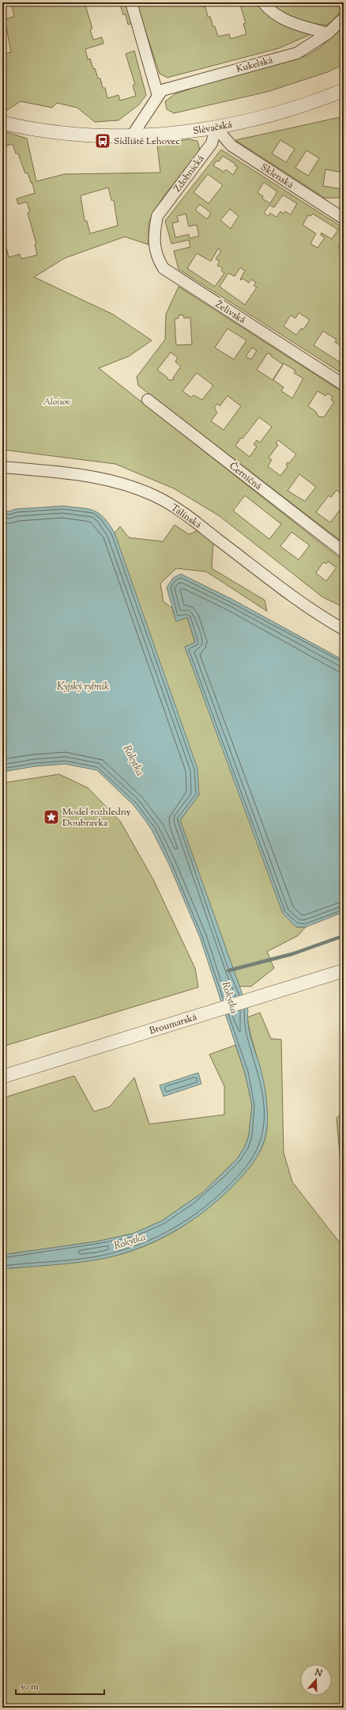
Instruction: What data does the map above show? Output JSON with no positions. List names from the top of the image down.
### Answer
{
  "streets": {
    "street": [
      "Kukelská",
      "Slévačská",
      "Zdobnická",
      "Sklenská",
      "Želivská",
      "Černičná",
      "Tálínská",
      "Broumarská"
    ]
  },
  "crossings": [
    ["Kukelská", "Slévačská"],
    ["Slévačská", "Zdobnická"],
    ["Slévačská", "Sklenská"],
    ["Zdobnická", "Sklenská"],
    ["Zdobnická", "Želivská"]
  ],
  "water": ["Kyjský rybník", "Rokytka"],
  "parks": ["Aloisov"],
  "places": {
    "bus stop": ["Sídliště Lehovec"],
    "place": ["Model rozhledny Doubravka"]
  },
  "scale_bar": "50 m",
  "north": "top"
}
